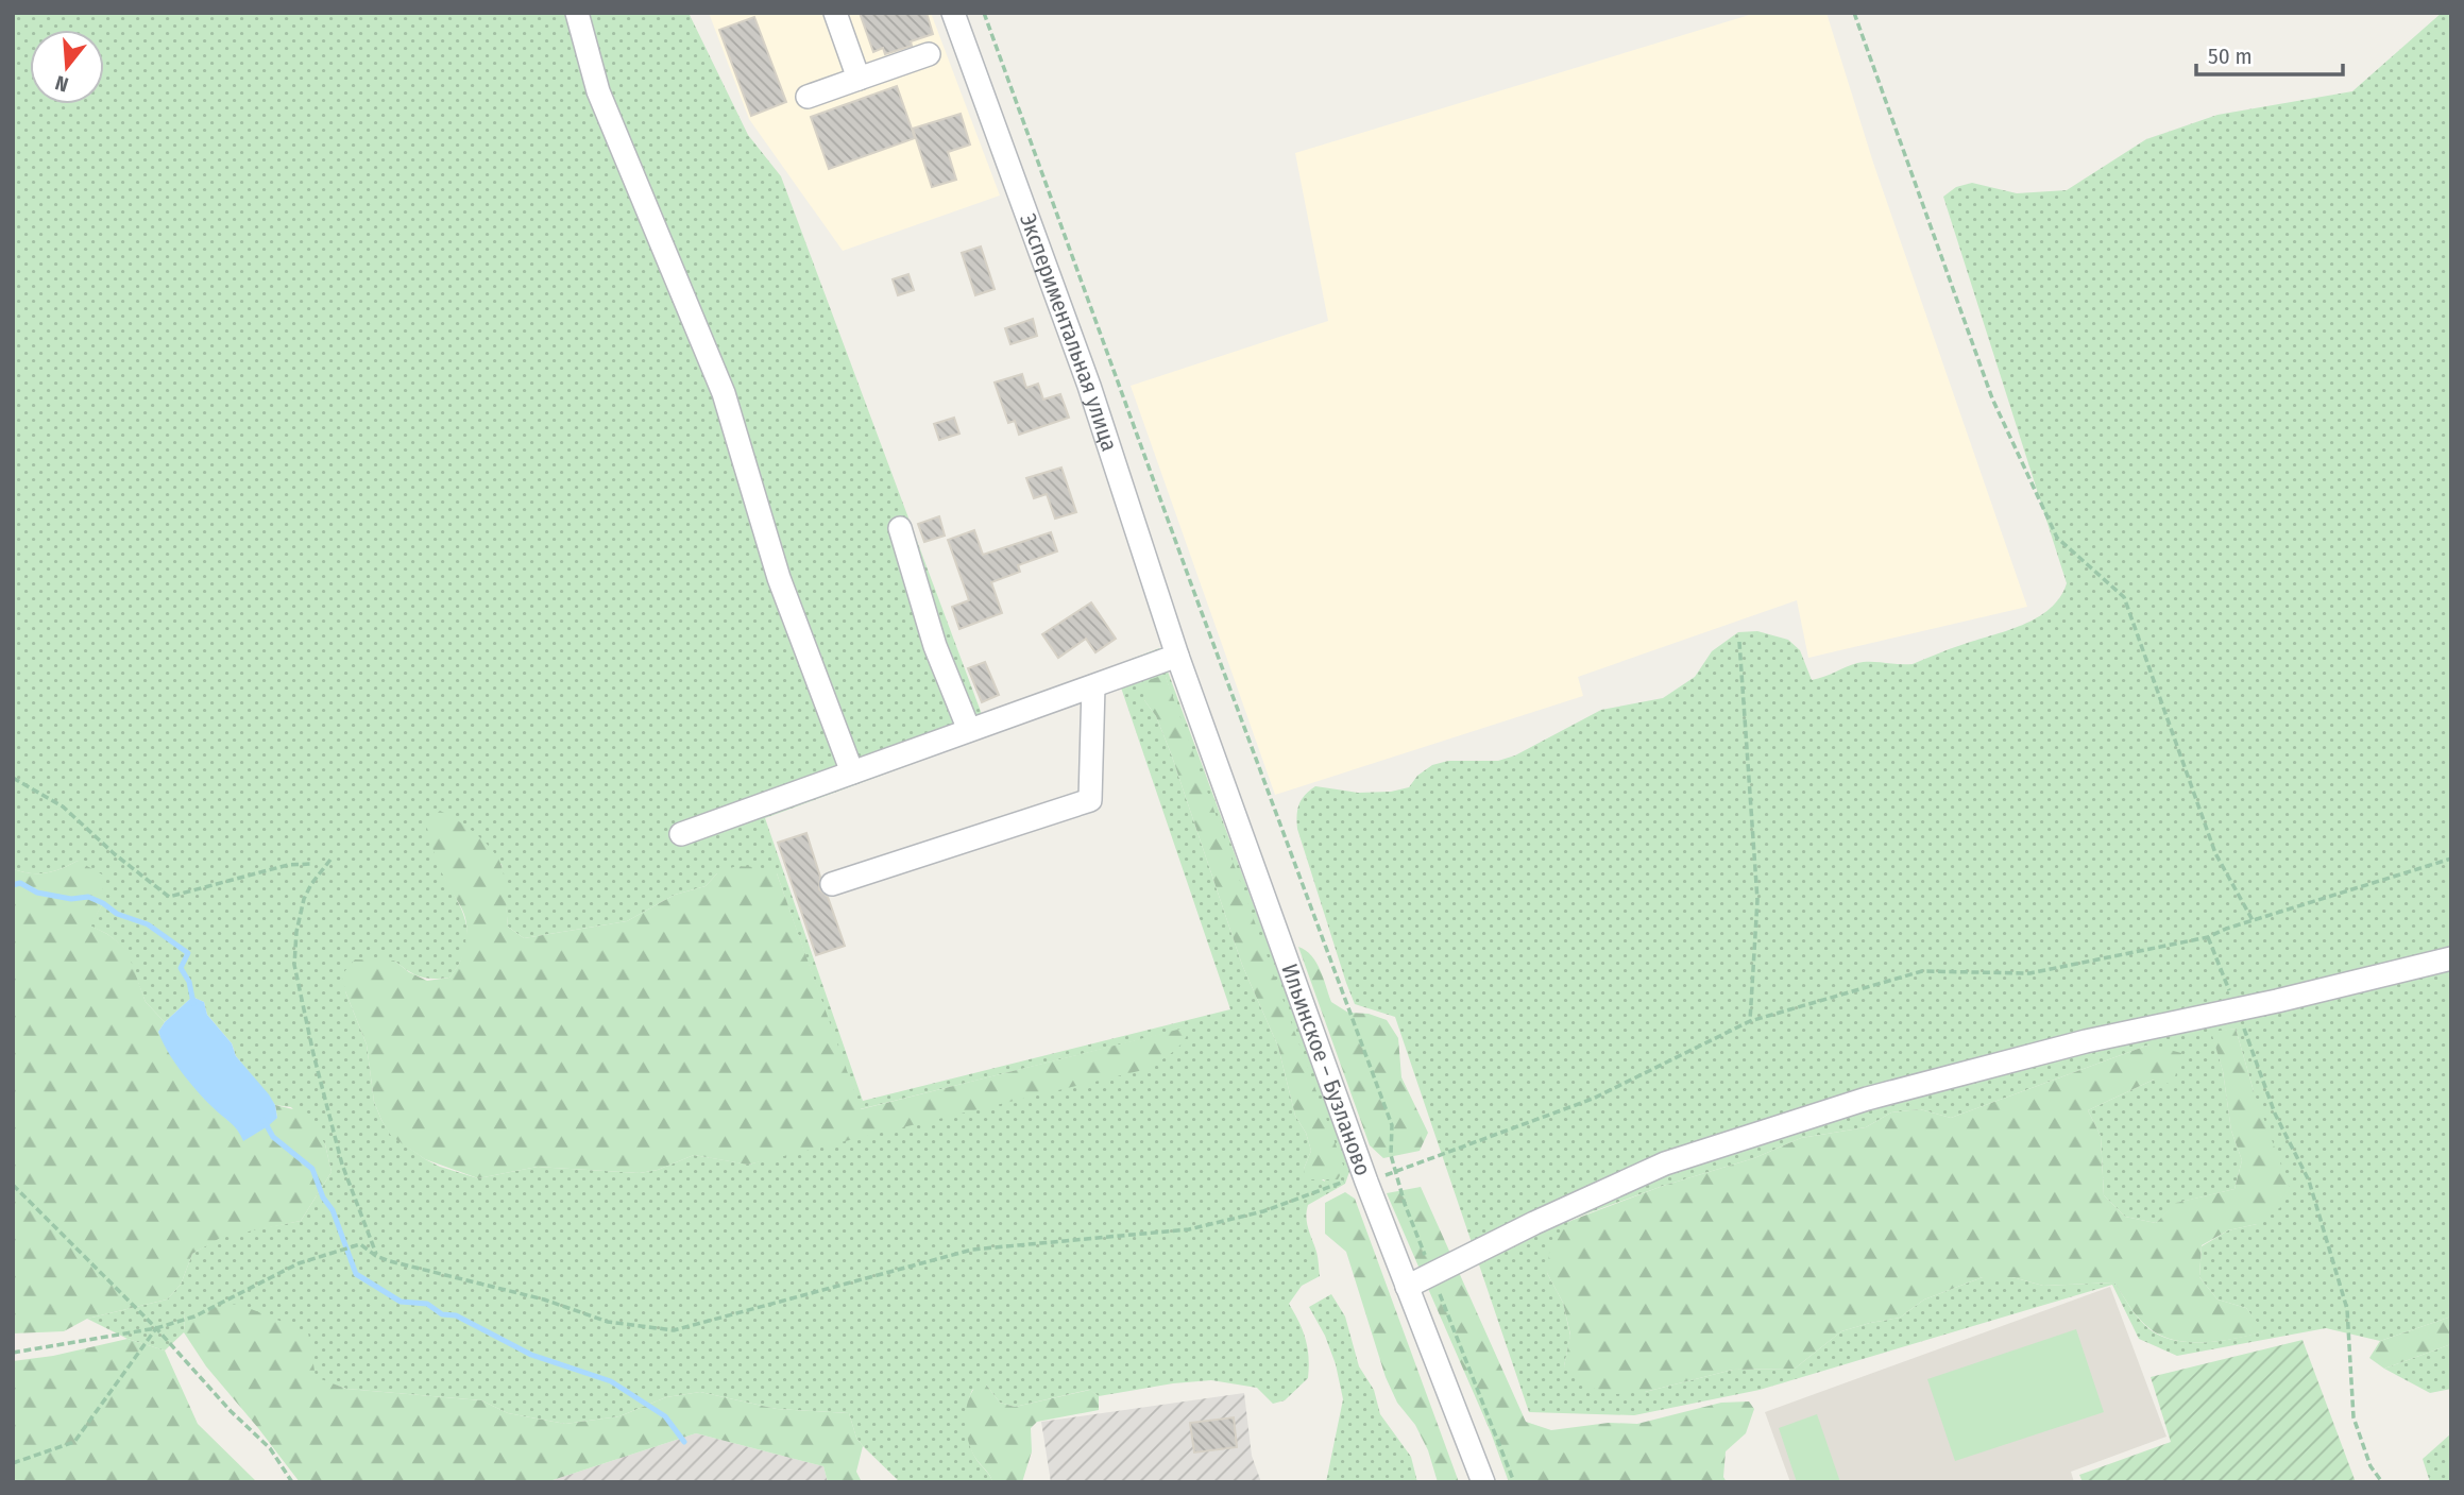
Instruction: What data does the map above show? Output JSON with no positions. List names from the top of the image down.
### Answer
{
  "streets": {
    "street": ["Экспериментальная улица", "Ильинское – Бузланово"]
  },
  "crossings": [
    ["Экспериментальная улица", "Ильинское – Бузланово"]
  ],
  "scale_bar": "50 m",
  "north": "bottom"
}
